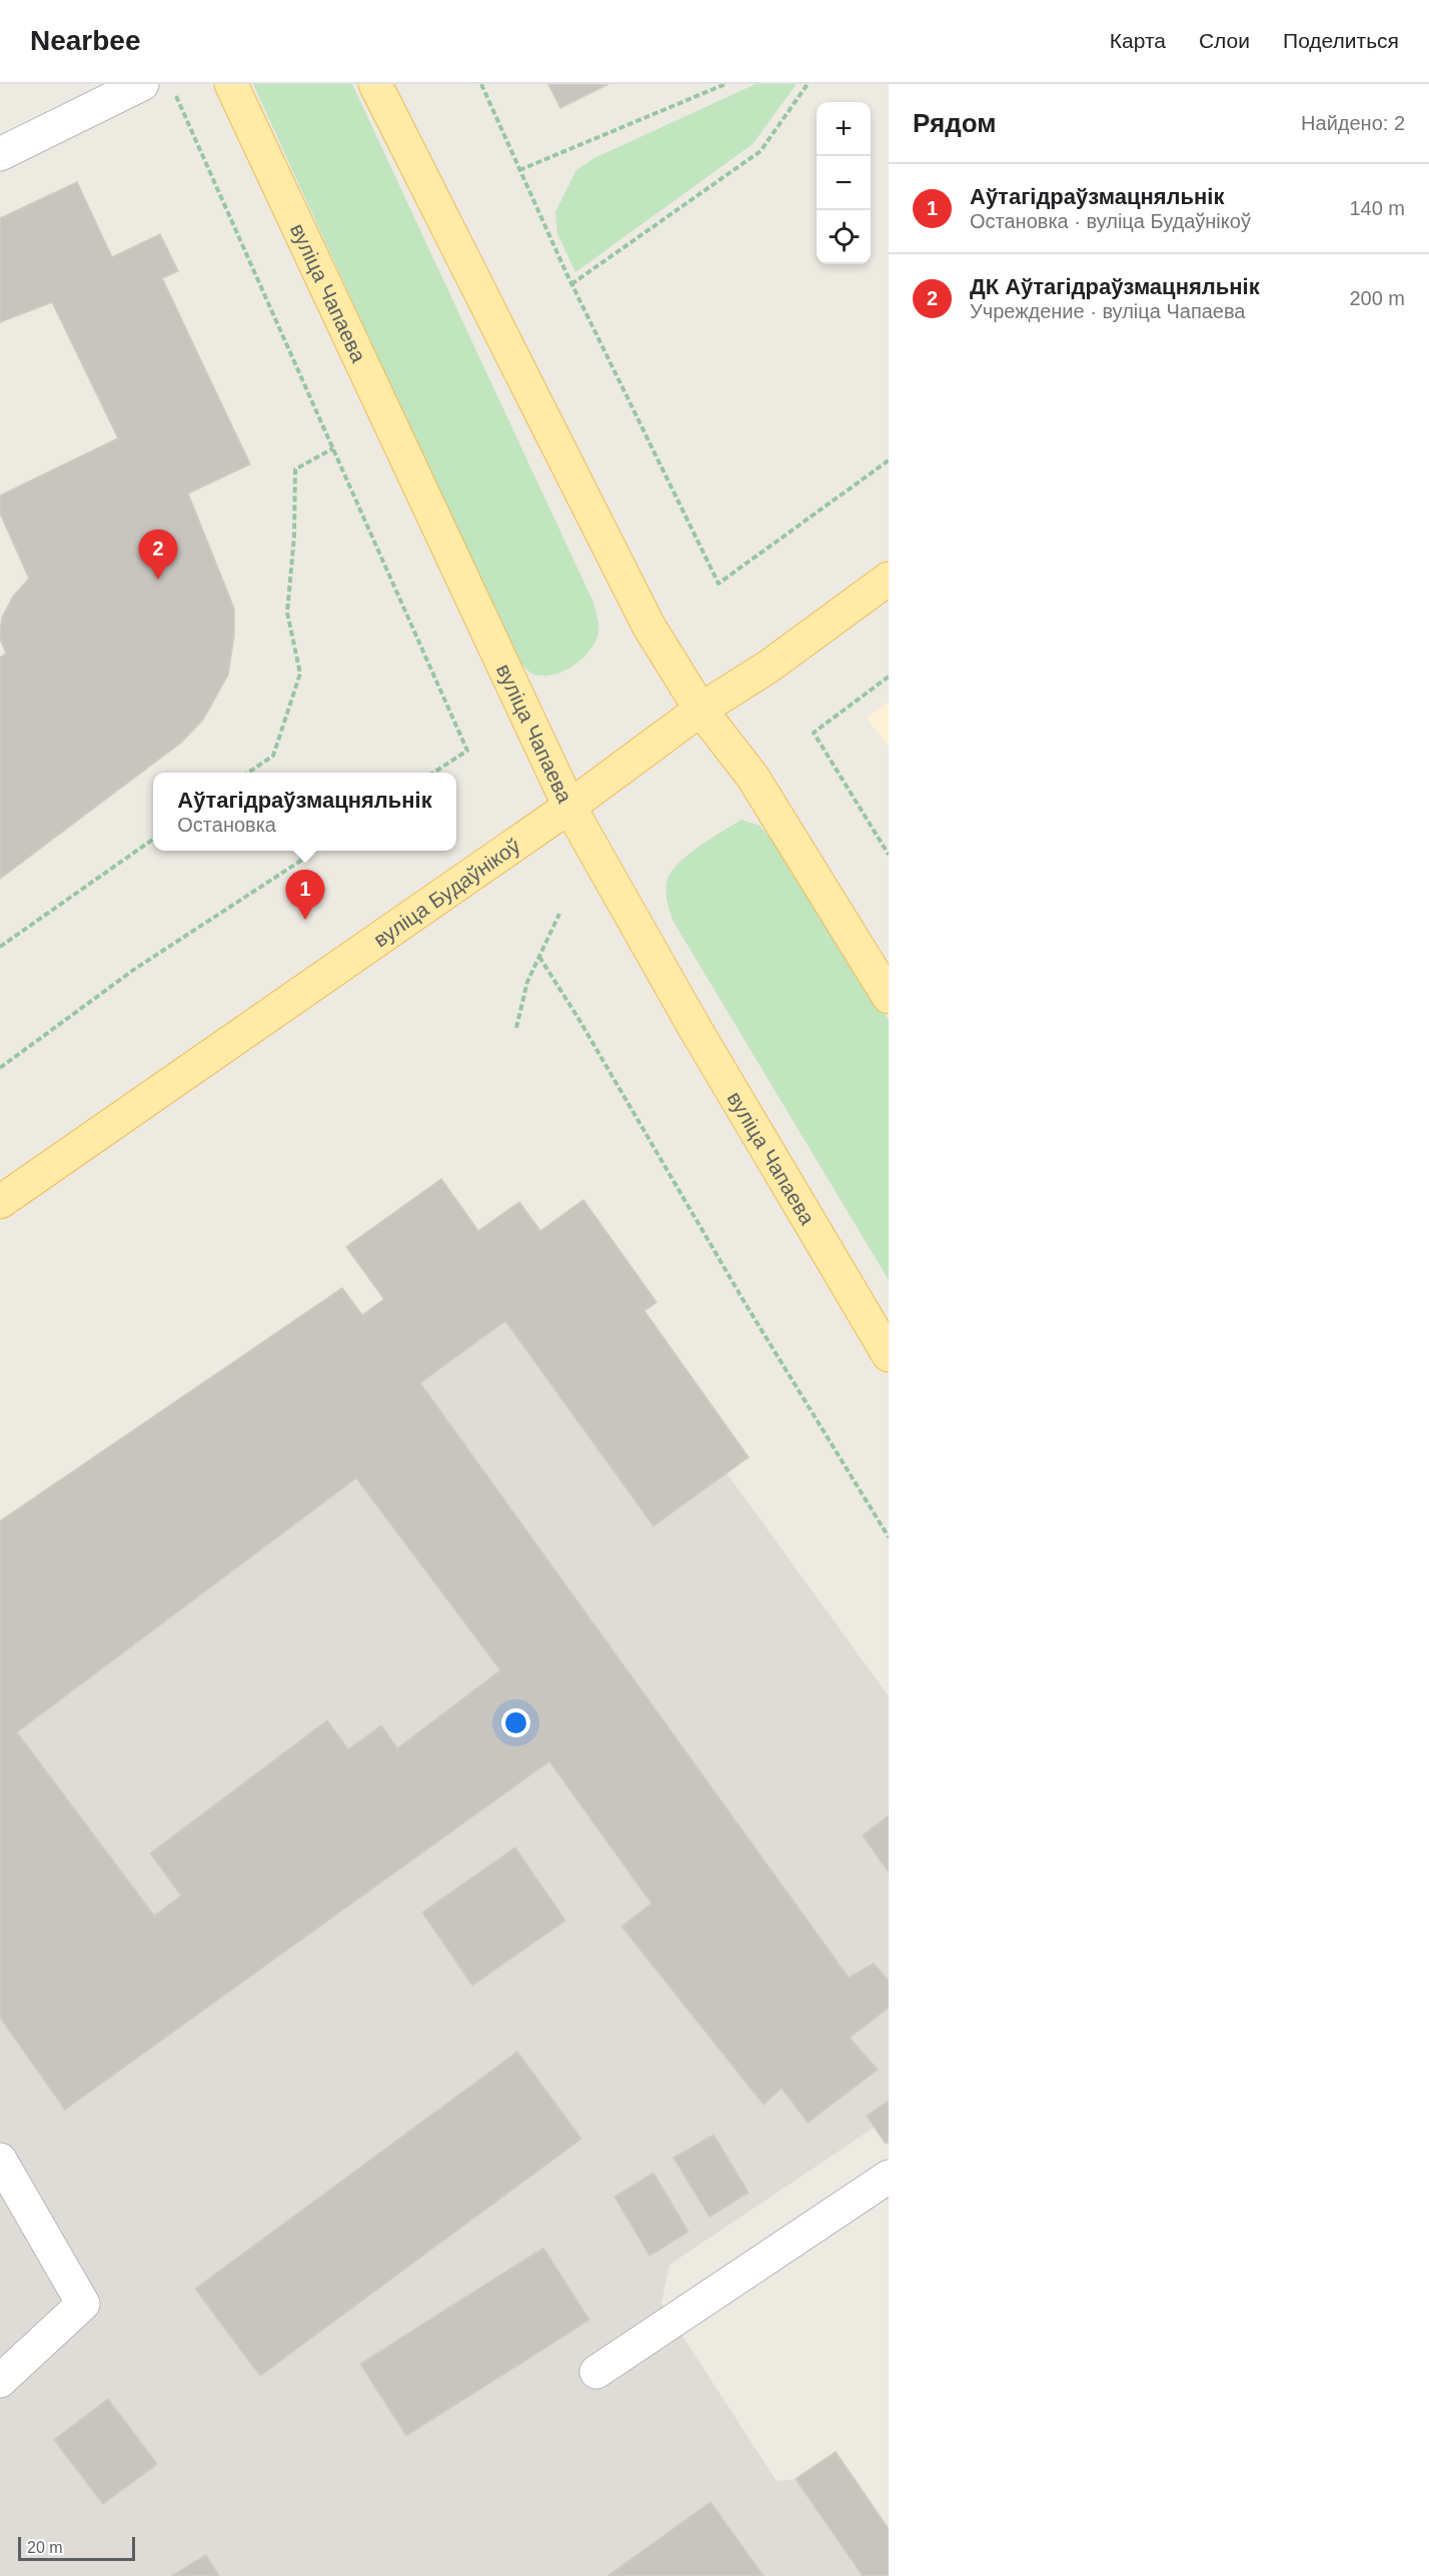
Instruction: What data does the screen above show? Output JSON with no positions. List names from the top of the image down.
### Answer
{
  "streets": {
    "main road": ["вуліца Чапаева", "вуліца Будаўнікоў"]
  },
  "crossings": [
    ["вуліца Чапаева", "вуліца Будаўнікоў"]
  ],
  "scale_bar": "20 m",
  "page": {
    "header": "Nearbee",
    "nav": ["Карта", "Слои", "Поделиться"],
    "heading": ["Рядом", "Найдено: 2"],
    "map_buttons": ["+", "−"],
    "list": [
      {
        "mark": "1",
        "name": "Аўтагідраўзмацняльнік",
        "note": "Остановка · вуліца Будаўнікоў",
        "value": "140 m"
      },
      {
        "mark": "2",
        "name": "ДК Аўтагідраўзмацняльнік",
        "note": "Учреждение · вуліца Чапаева",
        "value": "200 m"
      }
    ],
    "pins": ["2", "1"],
    "popup": ["Аўтагідраўзмацняльнік", "Остановка"],
    "scale": "20 m"
  }
}
